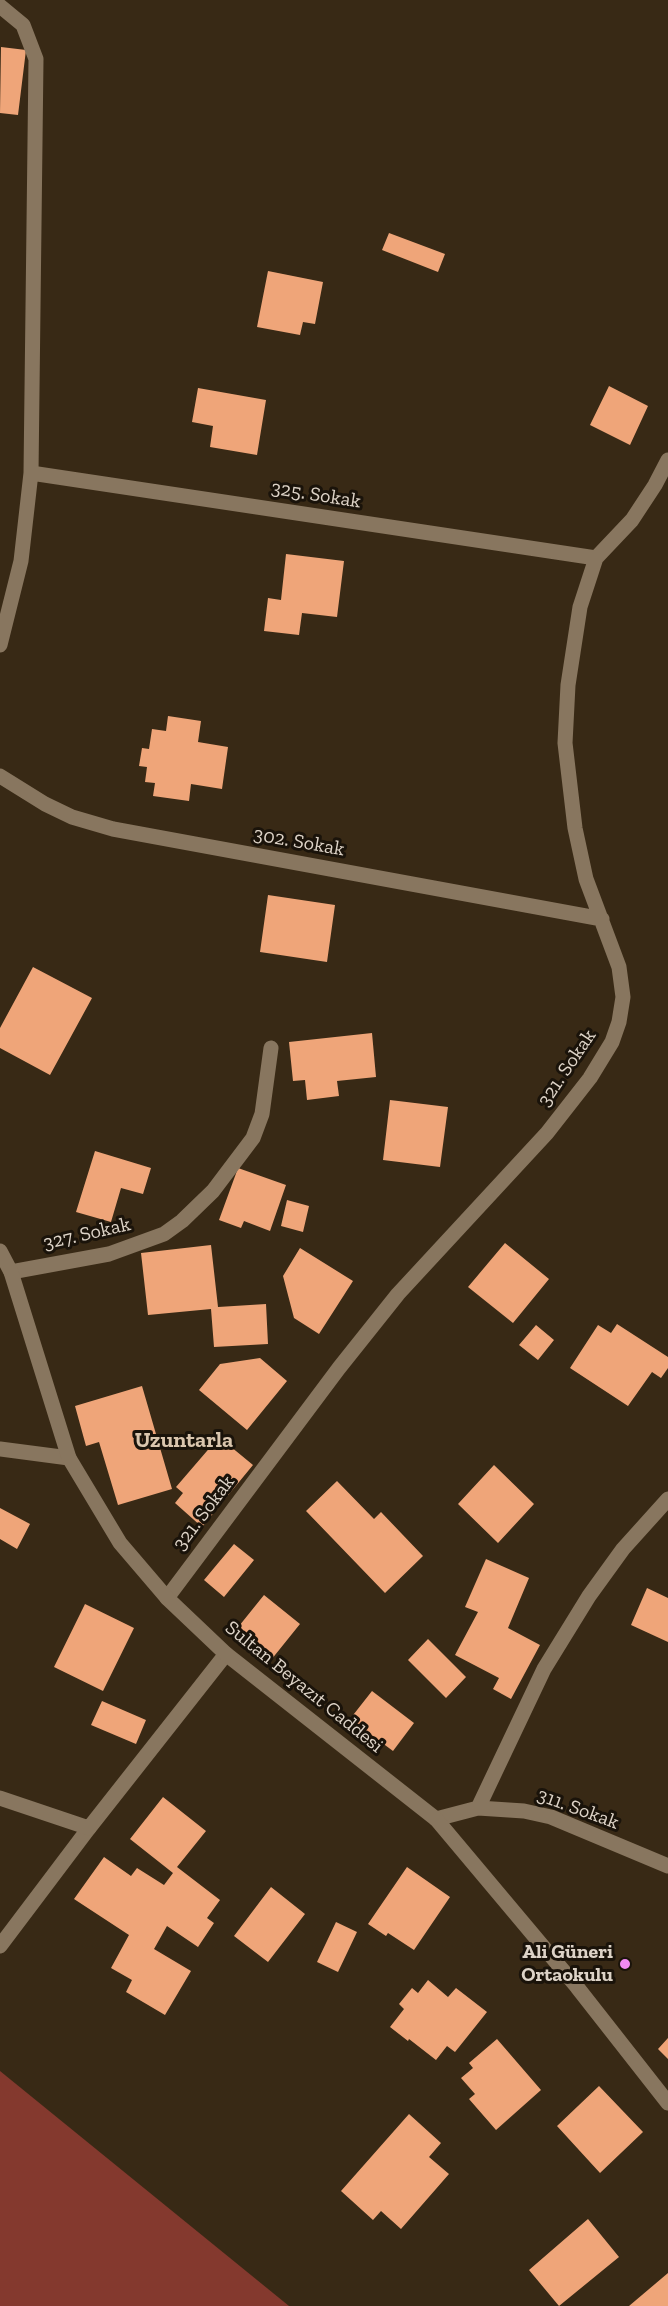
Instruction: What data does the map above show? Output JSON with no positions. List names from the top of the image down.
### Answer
{
  "streets": {
    "street": [
      "325. Sokak",
      "302. Sokak",
      "321. Sokak",
      "327. Sokak",
      "Sultan Beyazıt Caddesi",
      "311. Sokak"
    ]
  },
  "crossings": [
    ["325. Sokak", "321. Sokak"],
    ["302. Sokak", "321. Sokak"],
    ["321. Sokak", "Sultan Beyazıt Caddesi"],
    ["327. Sokak", "Sultan Beyazıt Caddesi"],
    ["Sultan Beyazıt Caddesi", "311. Sokak"]
  ],
  "districts": ["Uzuntarla"],
  "places": ["Ali Güneri Ortaokulu"]
}
